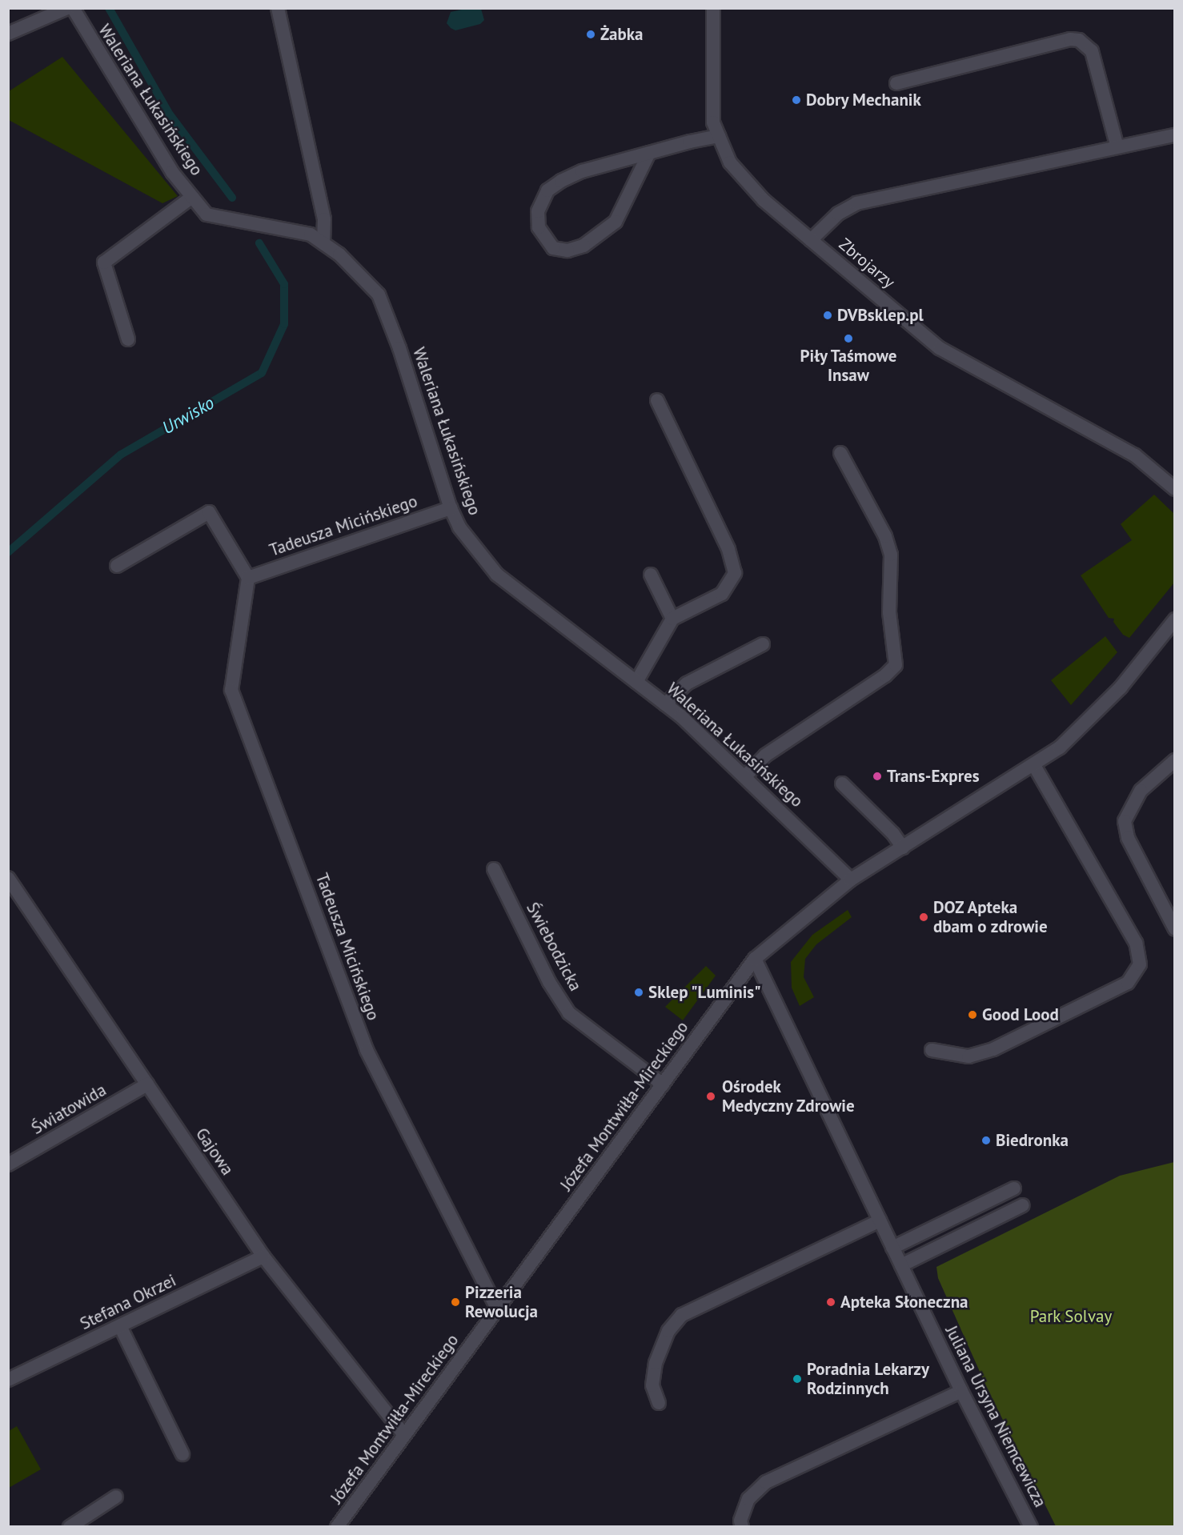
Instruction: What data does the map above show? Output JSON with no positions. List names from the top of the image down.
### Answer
{
  "streets": {
    "street": [
      "Waleriana Łukasińskiego",
      "Zbrojarzy",
      "Tadeusza Micińskiego",
      "Świebodzicka",
      "Józefa Montwiłła-Mireckiego",
      "Światowida",
      "Gajowa",
      "Stefana Okrzei",
      "Juliana Ursyna Niemcewicza"
    ]
  },
  "crossings": [
    ["Waleriana Łukasińskiego", "Tadeusza Micińskiego"],
    ["Waleriana Łukasińskiego", "Józefa Montwiłła-Mireckiego"],
    ["Tadeusza Micińskiego", "Józefa Montwiłła-Mireckiego"],
    ["Świebodzicka", "Józefa Montwiłła-Mireckiego"],
    ["Józefa Montwiłła-Mireckiego", "Gajowa"],
    ["Józefa Montwiłła-Mireckiego", "Juliana Ursyna Niemcewicza"],
    ["Światowida", "Gajowa"],
    ["Gajowa", "Stefana Okrzei"]
  ],
  "water": ["Urwisko"],
  "parks": ["Park Solvay"],
  "places": [
    "Żabka",
    "Dobry Mechanik",
    "DVBsklep.pl",
    "Piły Taśmowe Insaw",
    "Trans-Expres",
    "DOZ Apteka dbam o zdrowie",
    "Sklep \"Luminis\"",
    "Good Lood",
    "Ośrodek Medyczny Zdrowie",
    "Biedronka",
    "Pizzeria Rewolucja",
    "Apteka Słoneczna",
    "Poradnia Lekarzy Rodzinnych"
  ]
}
